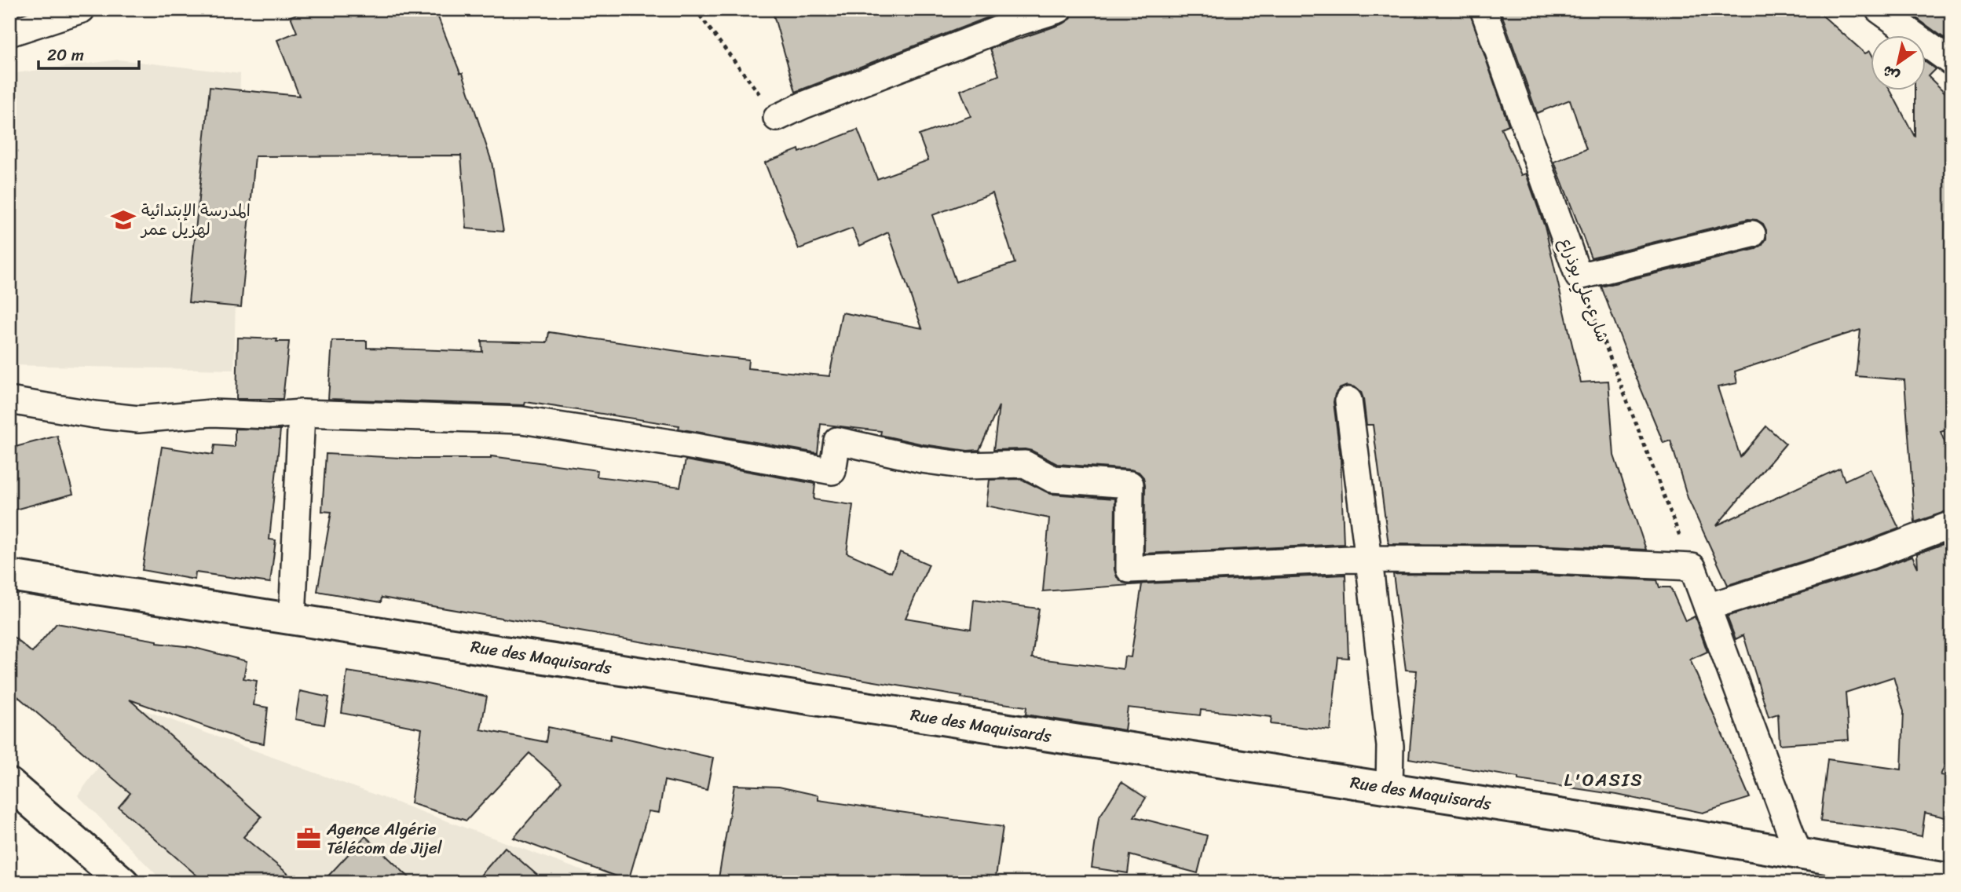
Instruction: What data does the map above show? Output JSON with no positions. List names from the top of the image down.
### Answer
{
  "streets": {
    "main road": ["Rue des Maquisards"],
    "street": ["شارع علي بوذراع"]
  },
  "districts": ["L'OASIS"],
  "places": {
    "school or university": ["المدرسة الإبتدائية لهزيل عمر"],
    "office": ["Agence Algérie Télécom de Jijel"]
  },
  "scale_bar": "20 m",
  "north": "bottom left"
}
